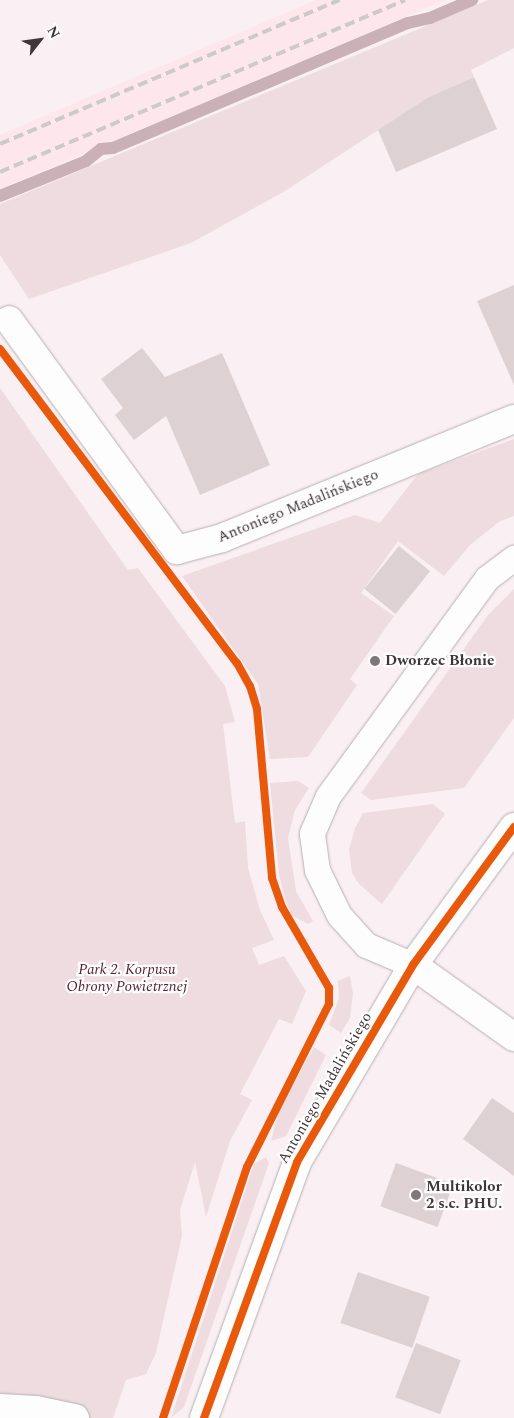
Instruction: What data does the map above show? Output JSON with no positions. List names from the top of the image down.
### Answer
{
  "streets": {
    "street": ["Antoniego Madalińskiego"]
  },
  "parks": ["Park 2. Korpusu Obrony Powietrznej"],
  "places": ["Dworzec Błonie", "Multikolor 2 s.c. PHU."],
  "north": "top right"
}
